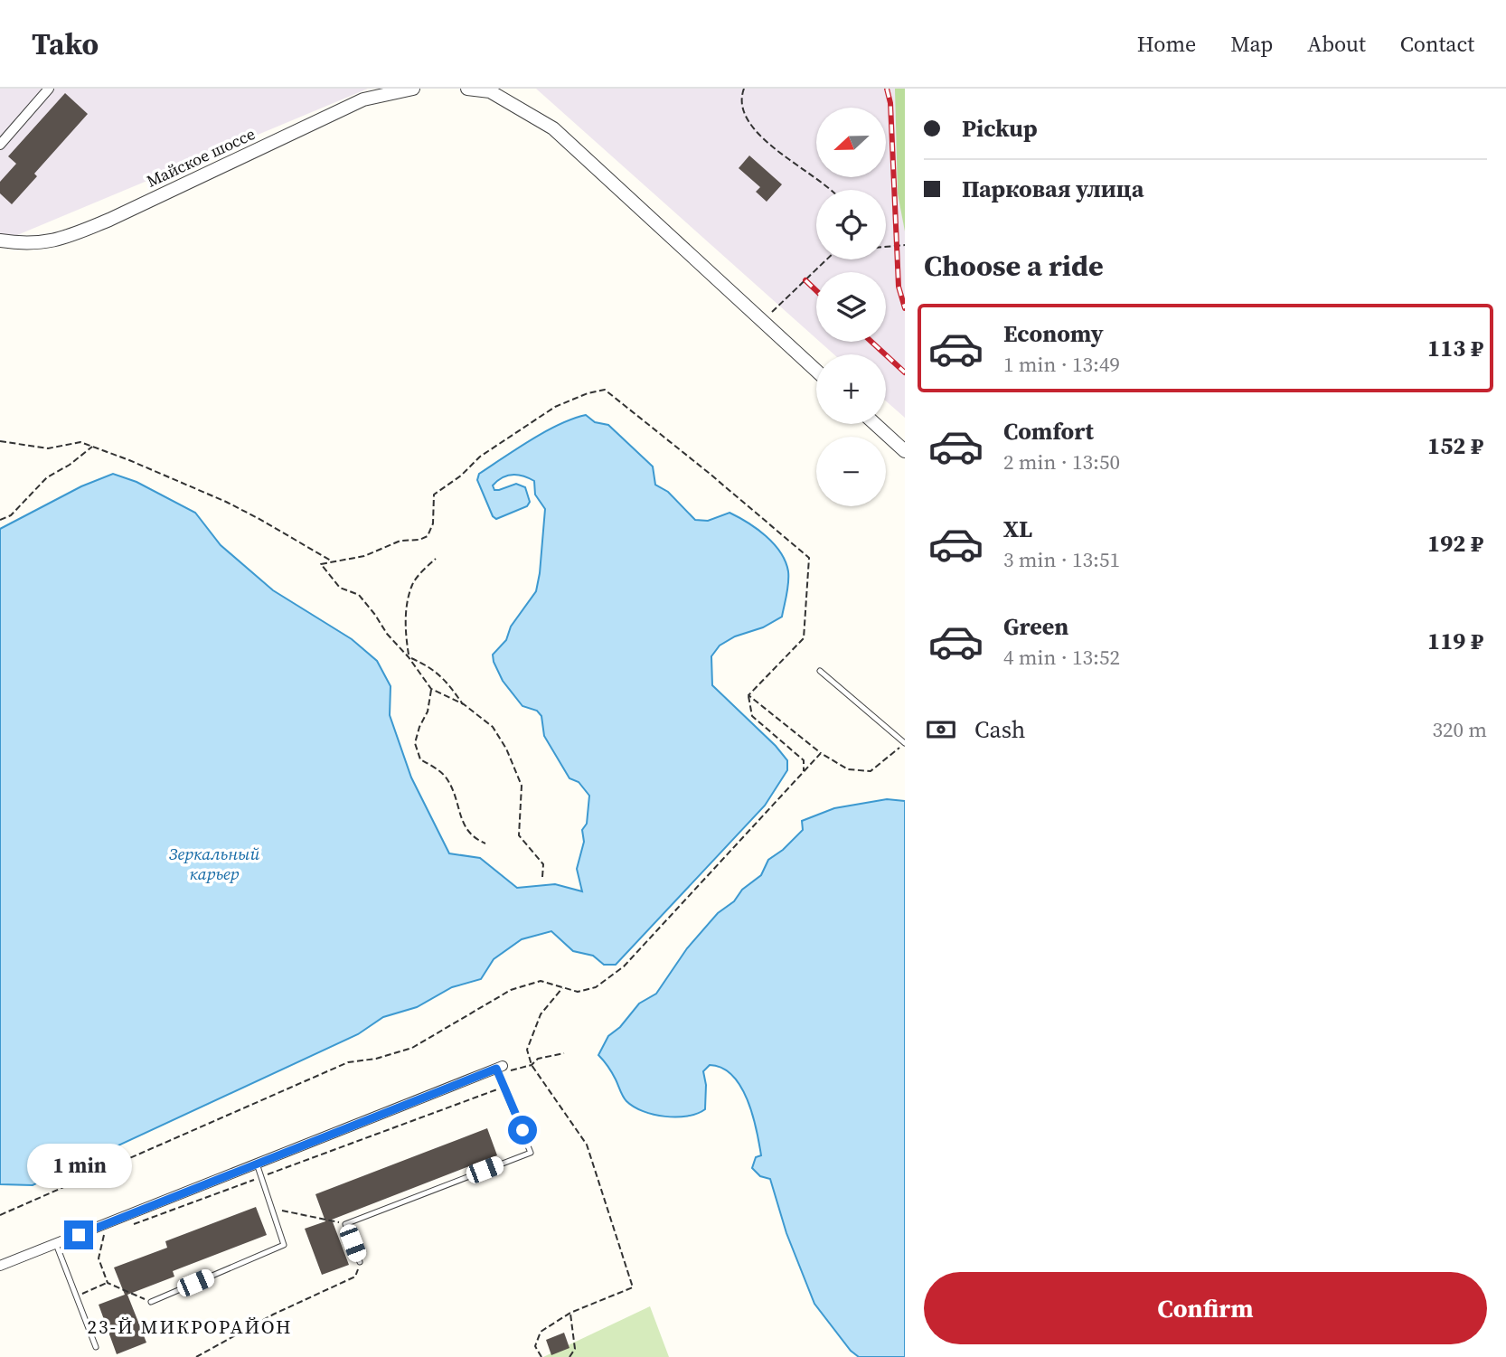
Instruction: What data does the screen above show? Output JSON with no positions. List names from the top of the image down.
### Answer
{
  "streets": {
    "street": ["Майское шоссе"]
  },
  "districts": ["23-Й МИКРОРАЙОН"],
  "water": ["Зеркальный карьер"],
  "north": "left",
  "page": {
    "header": "Tako",
    "nav": [
      "Home",
      "Map",
      "About",
      "Contact"
    ],
    "banner": ["Pickup", "Парковая улица"],
    "map_buttons": ["+", "−"],
    "heading": "Choose a ride",
    "list": [
      {
        "name": "Economy",
        "note": "1 min · 13:49",
        "value": "113 ₽"
      },
      {
        "name": "Comfort",
        "note": "2 min · 13:50",
        "value": "152 ₽"
      },
      {
        "name": "XL",
        "note": "3 min · 13:51",
        "value": "192 ₽"
      },
      {
        "name": "Green",
        "note": "4 min · 13:52",
        "value": "119 ₽"
      }
    ],
    "pay": ["Cash", "320 m"],
    "bubble": "1 min",
    "buttons": "Confirm"
  }
}
